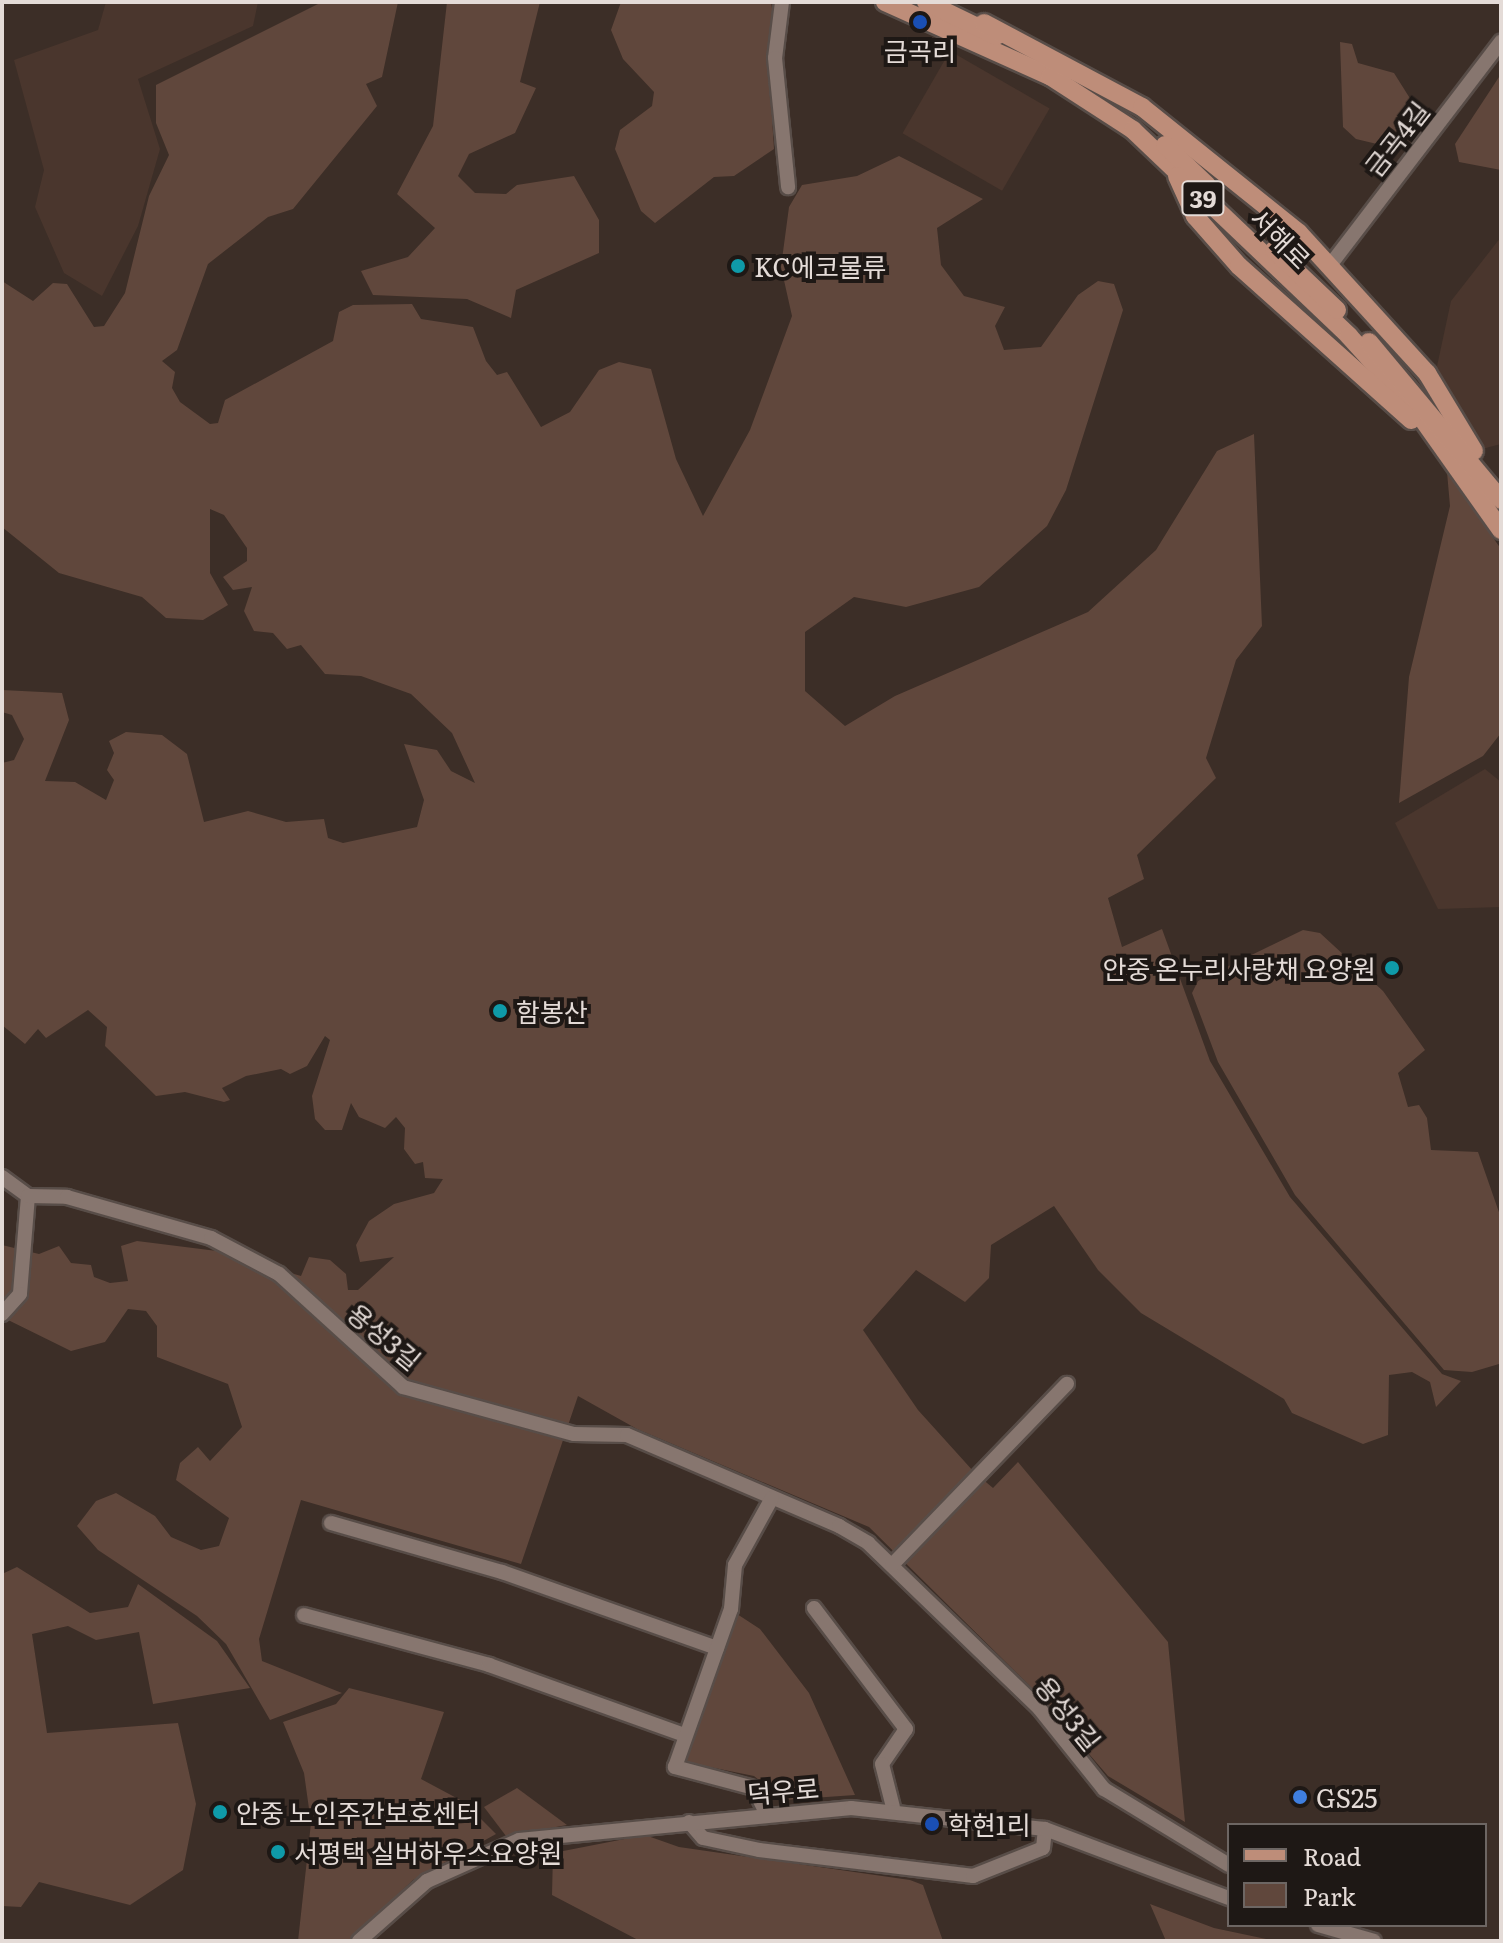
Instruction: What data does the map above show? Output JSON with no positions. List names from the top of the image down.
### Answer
{
  "streets": {
    "main road": ["39", "서해로"],
    "street": ["금곡4길", "용성3길", "덕우로"]
  },
  "places": [
    "금곡리",
    "KC에코물류",
    "안중 온누리사랑채 요양원",
    "함봉산",
    "GS25",
    "안중 노인주간보호센터",
    "학현1리",
    "서평택 실버하우스요양원"
  ],
  "legend": ["Road", "Park"]
}
